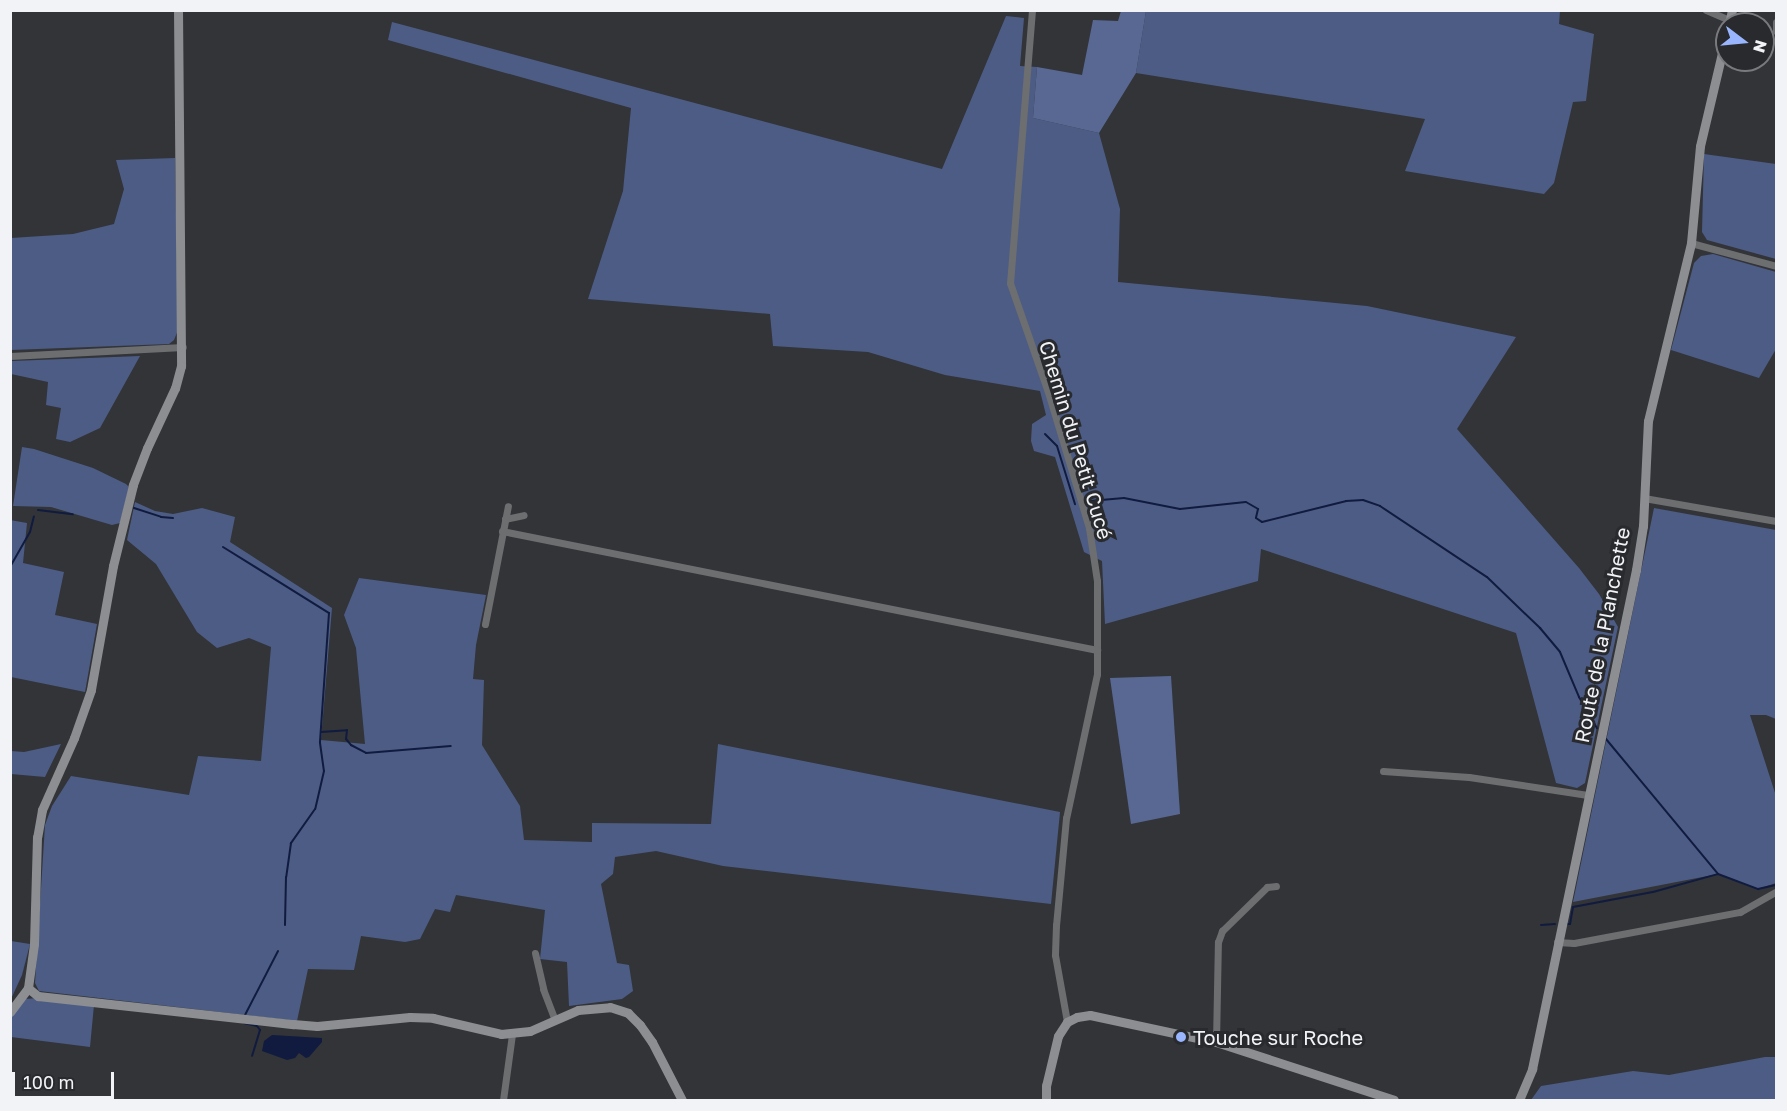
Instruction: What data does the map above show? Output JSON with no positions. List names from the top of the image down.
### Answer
{
  "streets": {
    "street": ["Chemin du Petit Cucé", "Route de la Planchette"]
  },
  "places": ["Touche sur Roche"],
  "scale_bar": "100 m",
  "north": "right"
}
